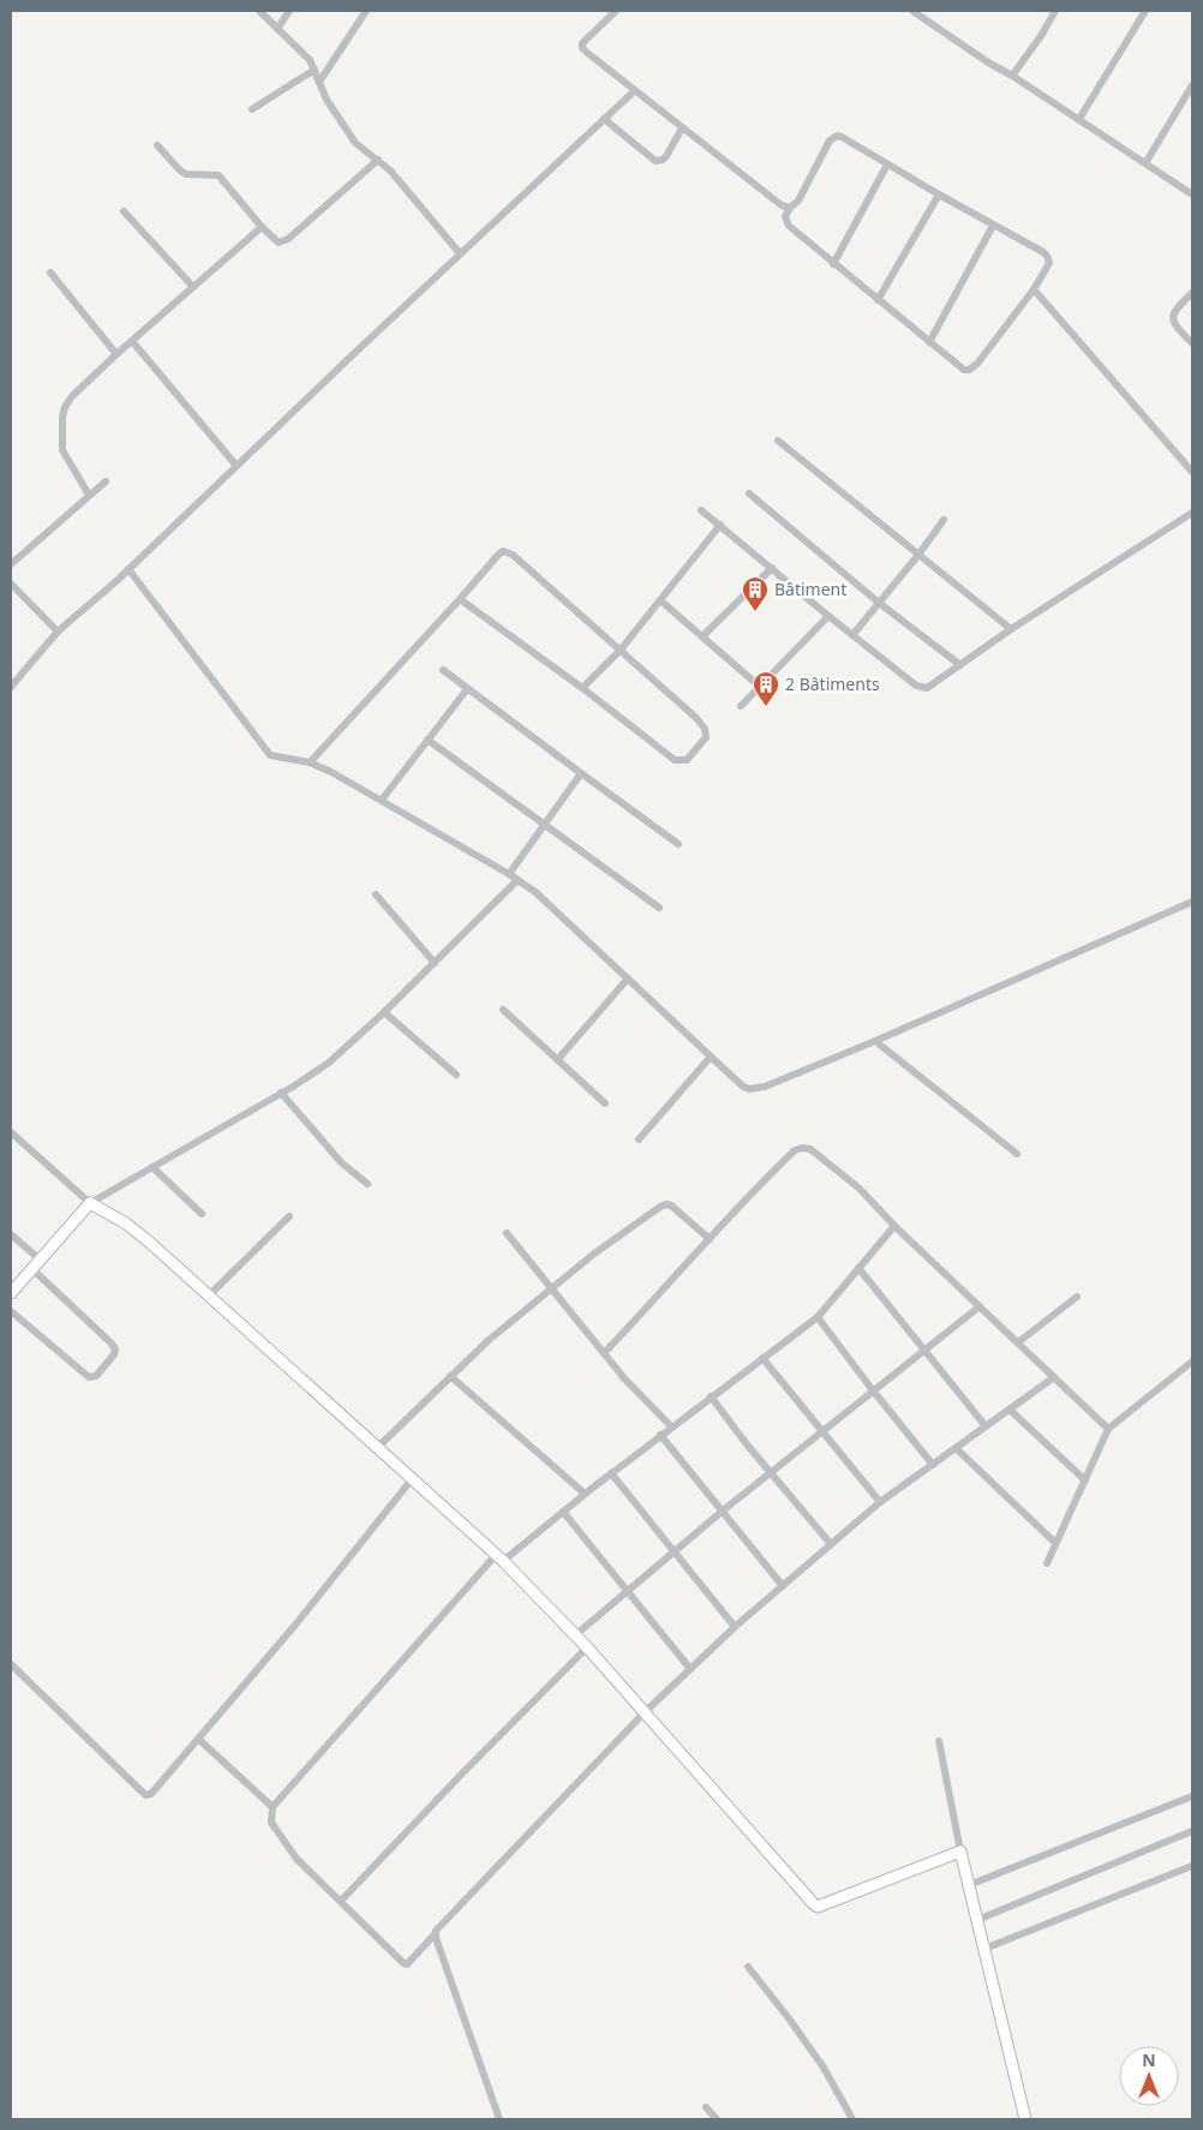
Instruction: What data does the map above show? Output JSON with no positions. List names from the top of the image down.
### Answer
{
  "places": {
    "building": ["Bâtiment", "2 Bâtiments"]
  },
  "north": "top"
}
